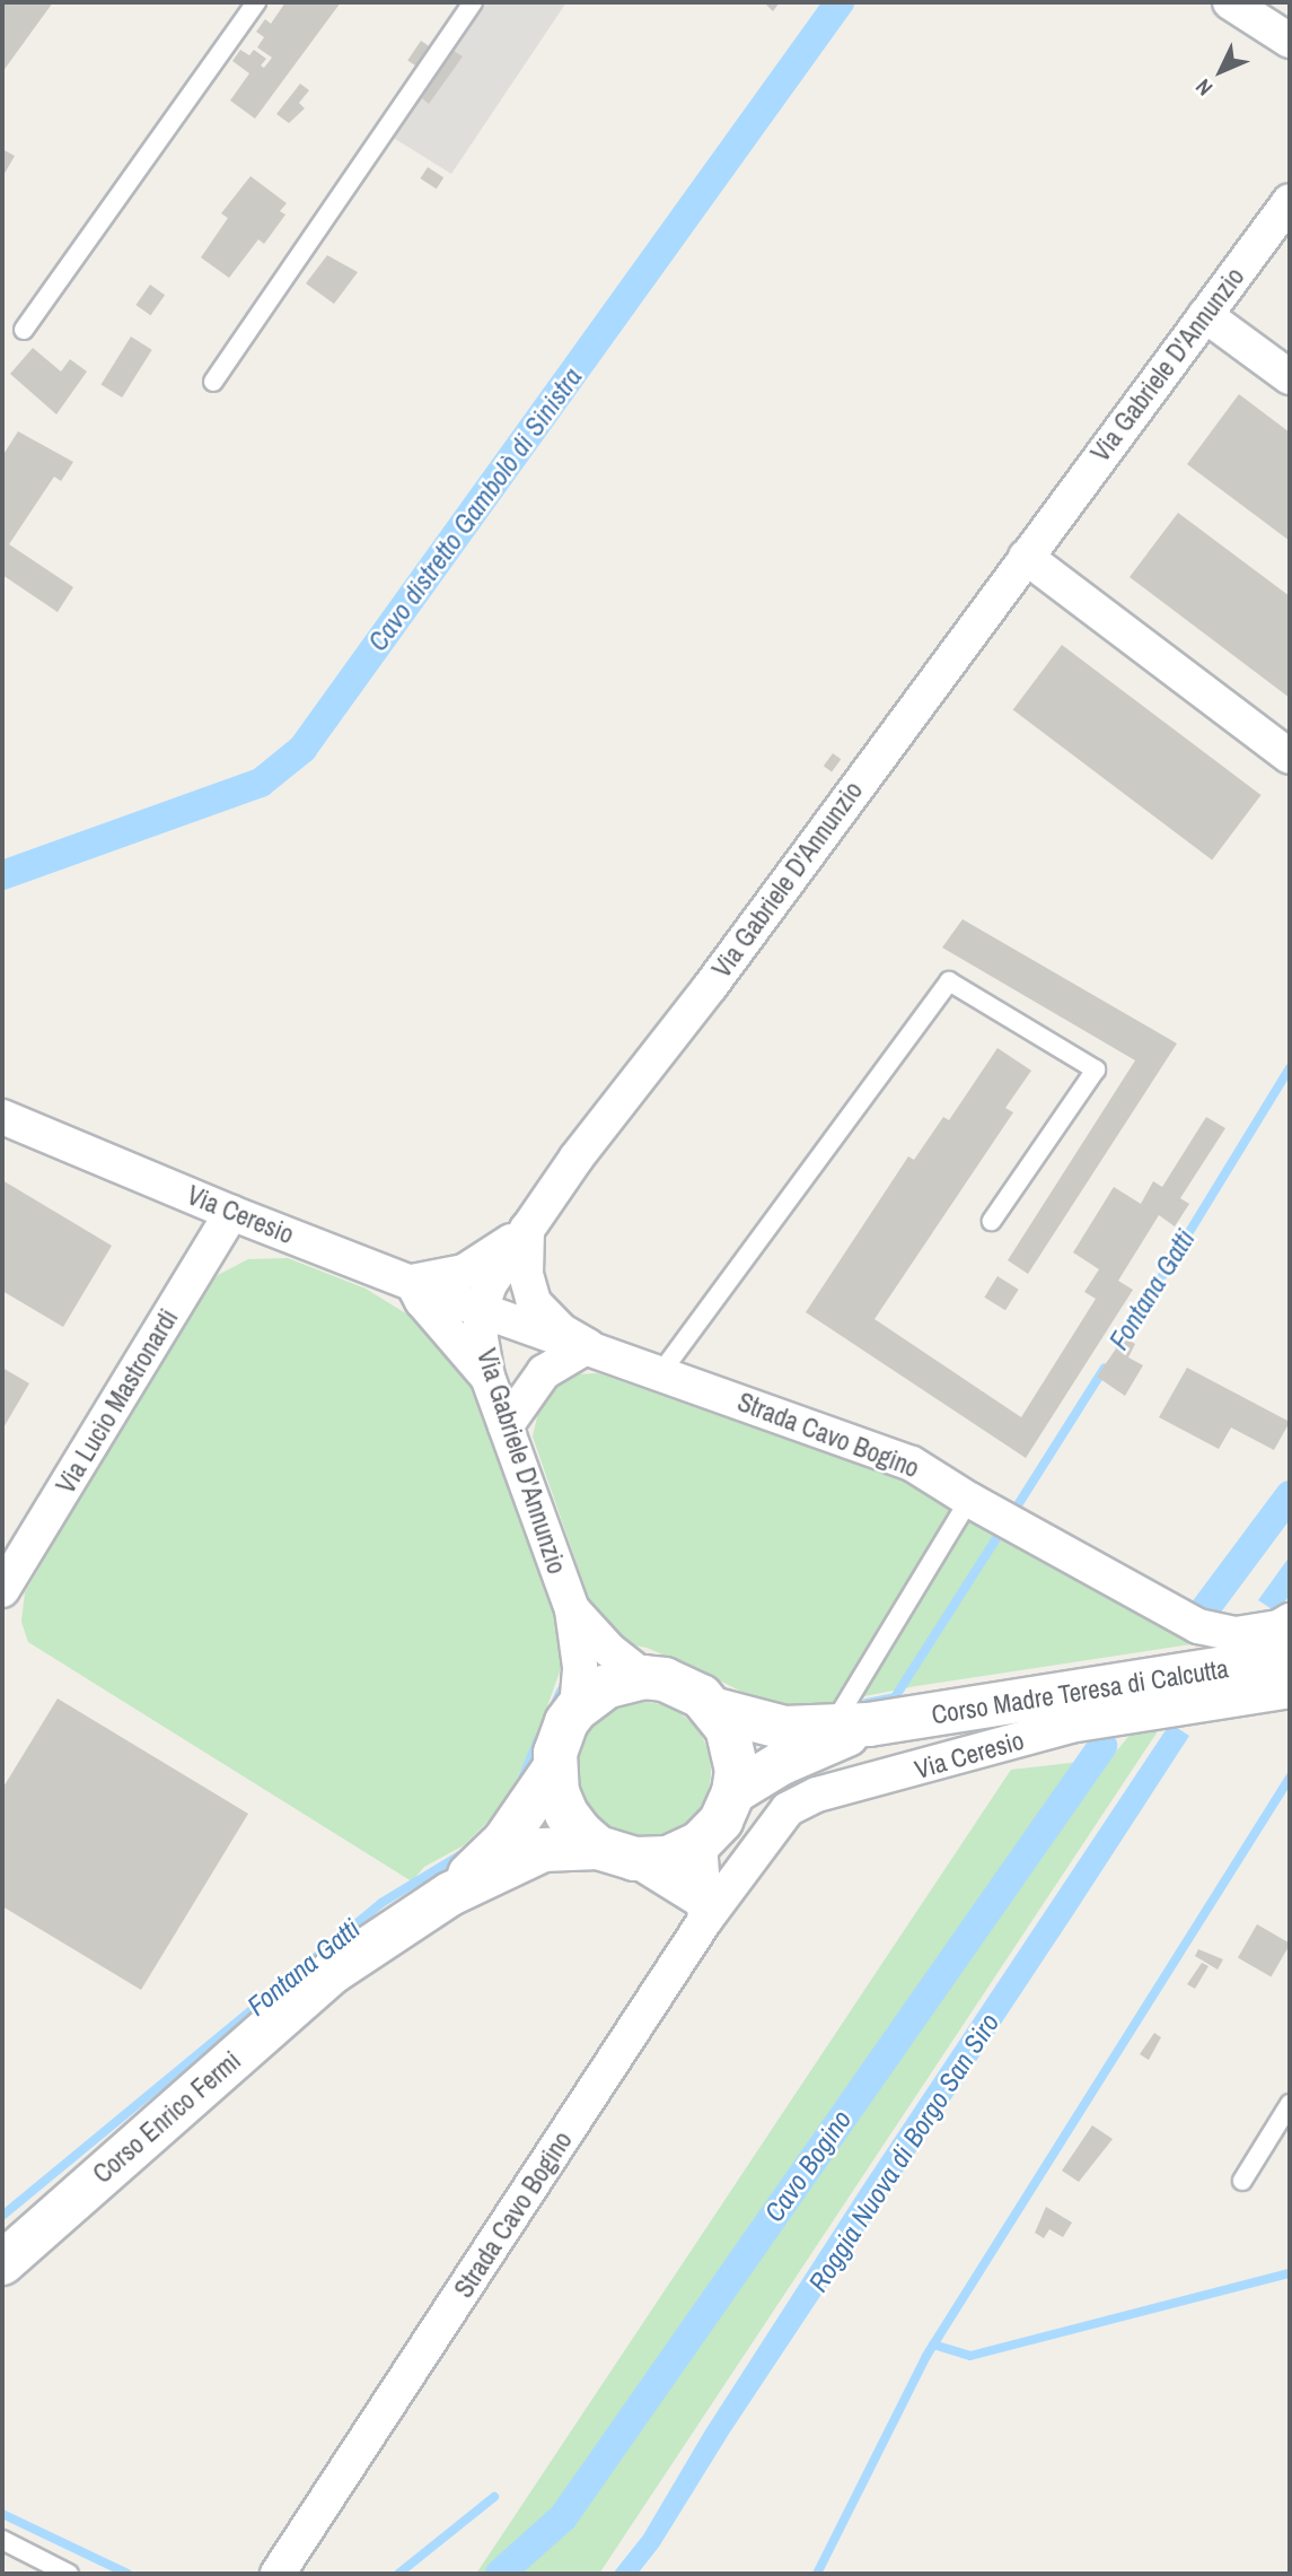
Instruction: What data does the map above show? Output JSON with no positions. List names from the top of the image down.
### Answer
{
  "streets": {
    "main road": ["Corso Madre Teresa di Calcutta", "Corso Enrico Fermi"],
    "street": [
      "Via Gabriele D'Annunzio",
      "Via Ceresio",
      "Via Lucio Mastronardi",
      "Strada Cavo Bogino"
    ]
  },
  "crossings": [
    ["Via Gabriele D'Annunzio", "Via Ceresio"],
    ["Via Gabriele D'Annunzio", "Strada Cavo Bogino"],
    ["Via Gabriele D'Annunzio", "Corso Madre Teresa di Calcutta"],
    ["Via Gabriele D'Annunzio", "Corso Enrico Fermi"],
    ["Via Ceresio", "Via Lucio Mastronardi"],
    ["Via Ceresio", "Strada Cavo Bogino"],
    ["Corso Madre Teresa di Calcutta", "Corso Enrico Fermi"]
  ],
  "water": [
    "Cavo distretto Gambolò di Sinistra",
    "Fontana Gatti",
    "Roggia Nuova di Borgo San Siro",
    "Cavo Bogino"
  ],
  "north": "bottom left"
}
